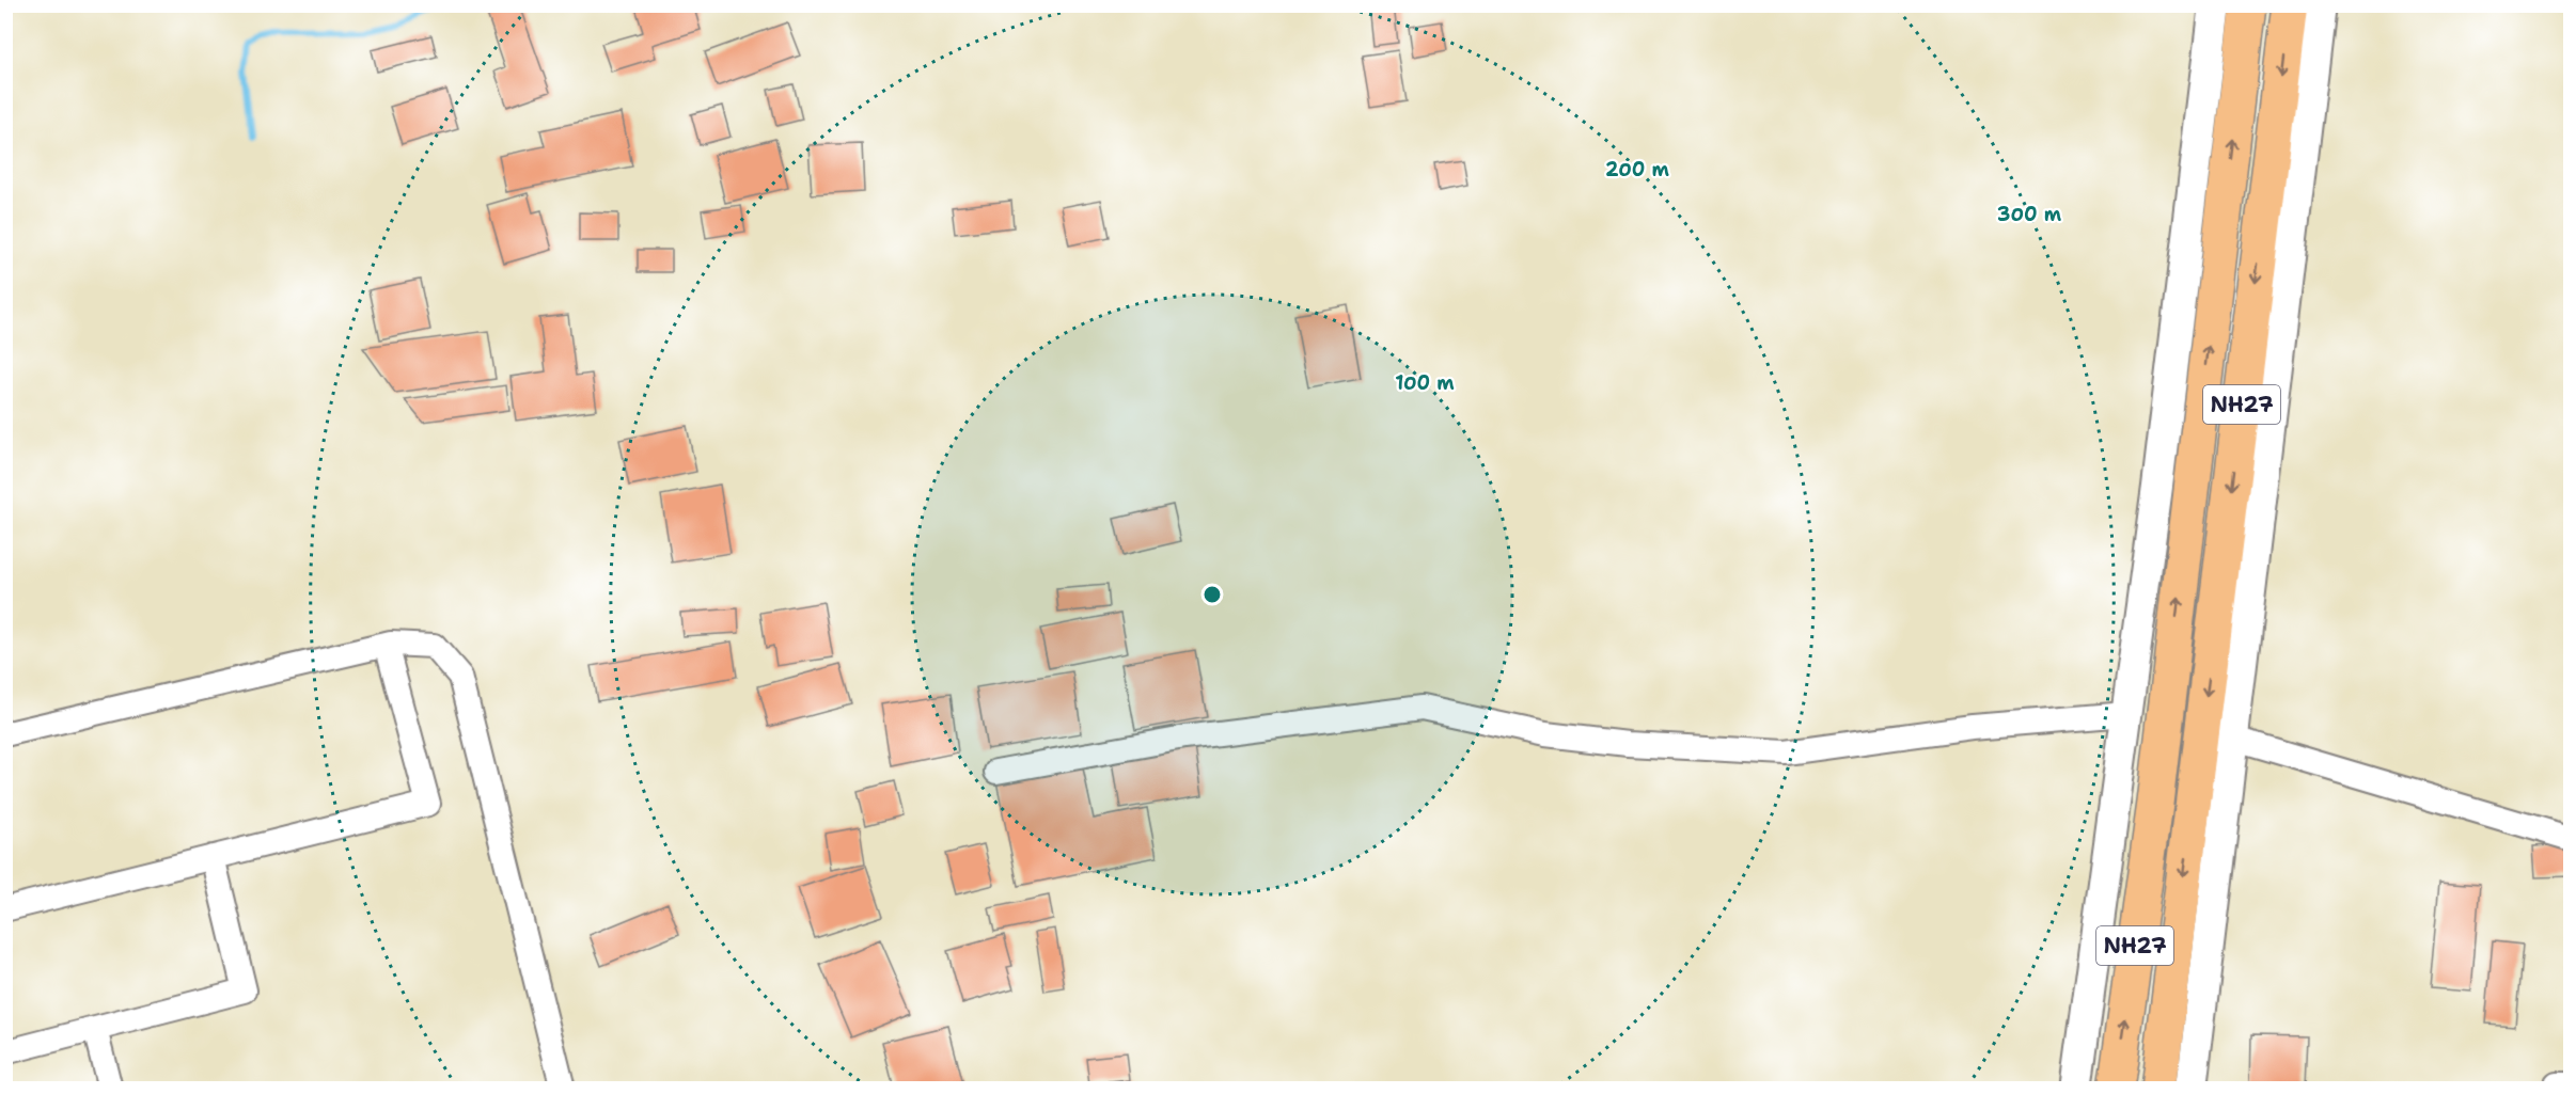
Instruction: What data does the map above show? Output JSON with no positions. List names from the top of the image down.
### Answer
{
  "streets": {
    "highway": ["NH27"]
  },
  "rings": ["200 m", "300 m", "100 m"]
}
